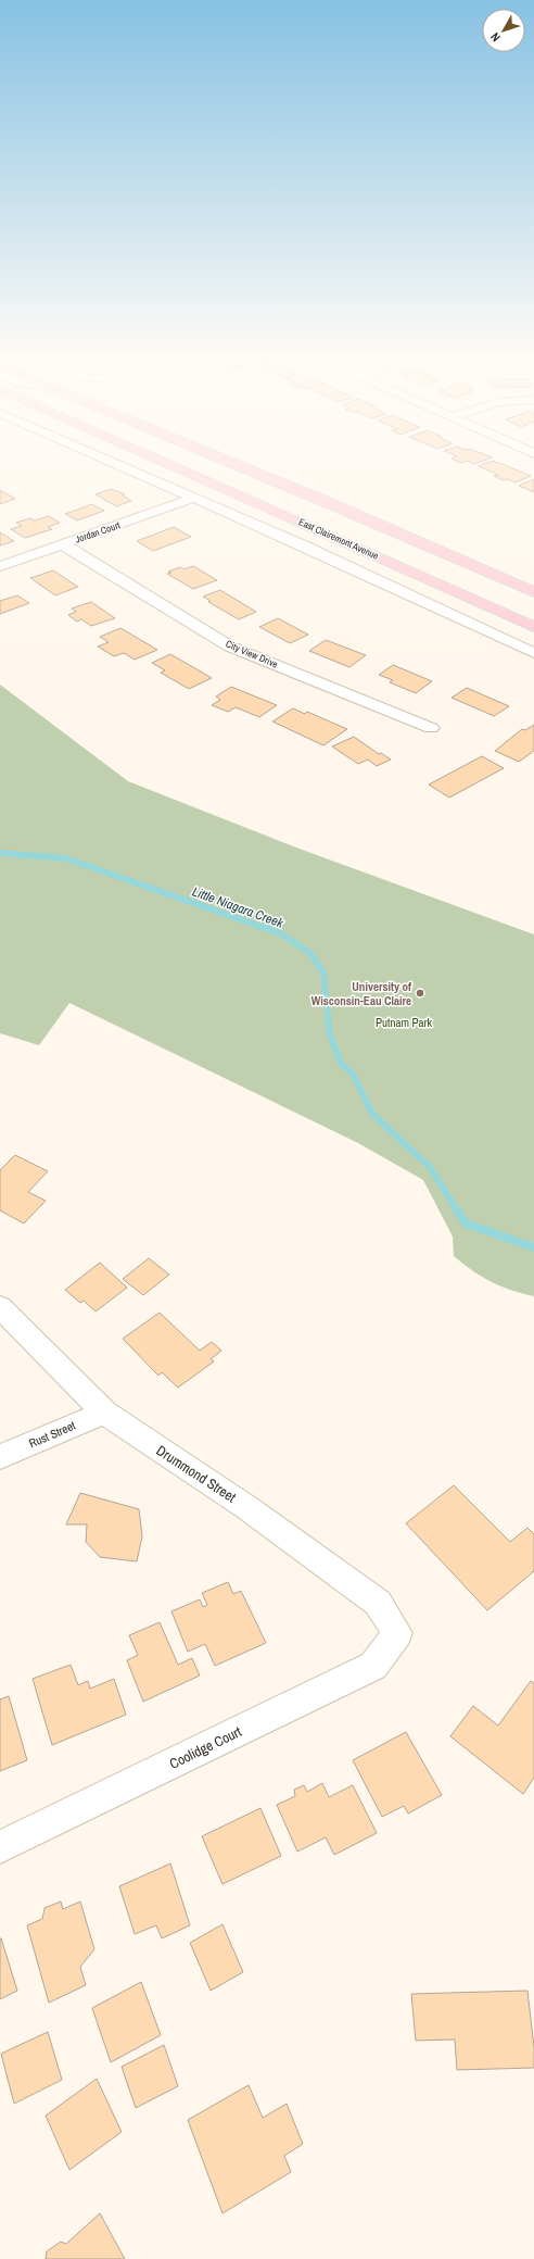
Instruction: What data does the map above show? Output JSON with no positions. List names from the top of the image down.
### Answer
{
  "streets": {
    "main road": ["East Clairemont Avenue"],
    "street": [
      "Jordan Court",
      "City View Drive",
      "Rust Street",
      "Drummond Street",
      "Coolidge Court"
    ]
  },
  "crossings": [
    ["Jordan Court", "City View Drive"],
    ["Rust Street", "Drummond Street"],
    ["Drummond Street", "Coolidge Court"]
  ],
  "water": ["Little Niagara Creek"],
  "parks": ["Putnam Park"],
  "places": ["University of Wisconsin-Eau Claire"],
  "north": "bottom left"
}
